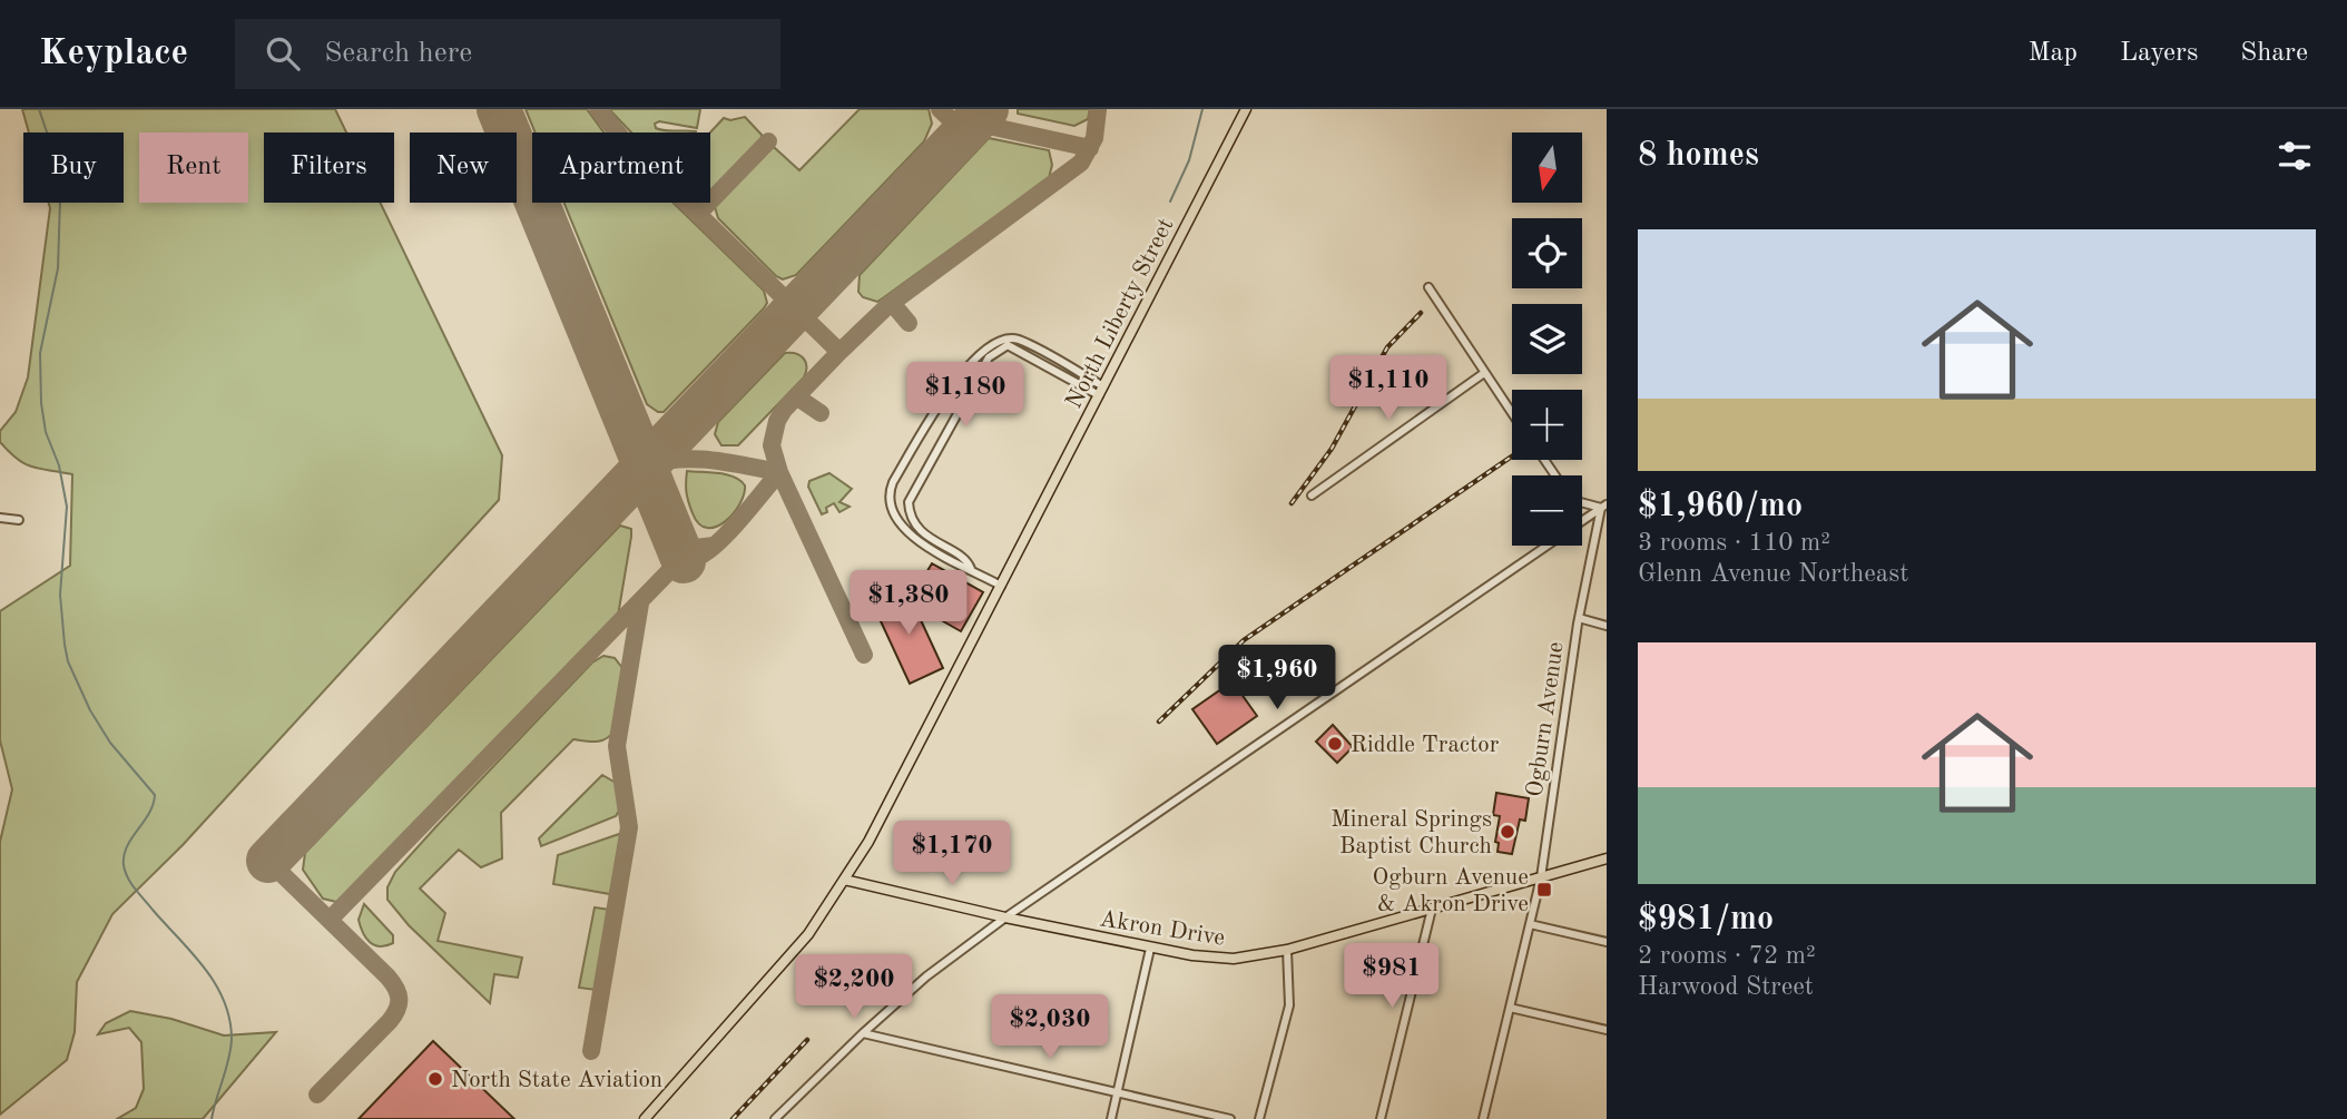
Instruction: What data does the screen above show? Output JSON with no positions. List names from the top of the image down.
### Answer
{
  "streets": {
    "main road": ["North Liberty Street", "Akron Drive"],
    "street": ["Ogburn Avenue"]
  },
  "crossings": [
    ["North Liberty Street", "Akron Drive"],
    ["Ogburn Avenue", "Akron Drive"]
  ],
  "places": {
    "other": ["Riddle Tractor", "Mineral Springs Baptist Church", "North State Aviation"],
    "transit": ["Ogburn Avenue & Akron Drive"]
  },
  "north": "bottom",
  "page": {
    "header": "Keyplace",
    "search": "Search here",
    "nav": ["Map", "Layers", "Share"],
    "heading": "8 homes",
    "map_buttons": ["+", "−"],
    "chip": [
      "Buy",
      "Rent",
      "Filters",
      "New",
      "Apartment"
    ],
    "list": [
      {
        "name": "$1,960/mo",
        "note": "3 rooms · 110 m² · Glenn Avenue Northeast"
      },
      {
        "name": "$981/mo",
        "note": "2 rooms · 72 m² · Harwood Street"
      }
    ],
    "price": [
      "$1,110",
      "$1,180",
      "$1,380",
      "$1,960",
      "$1,170",
      "$981",
      "$2,200",
      "$2,030"
    ]
  }
}
